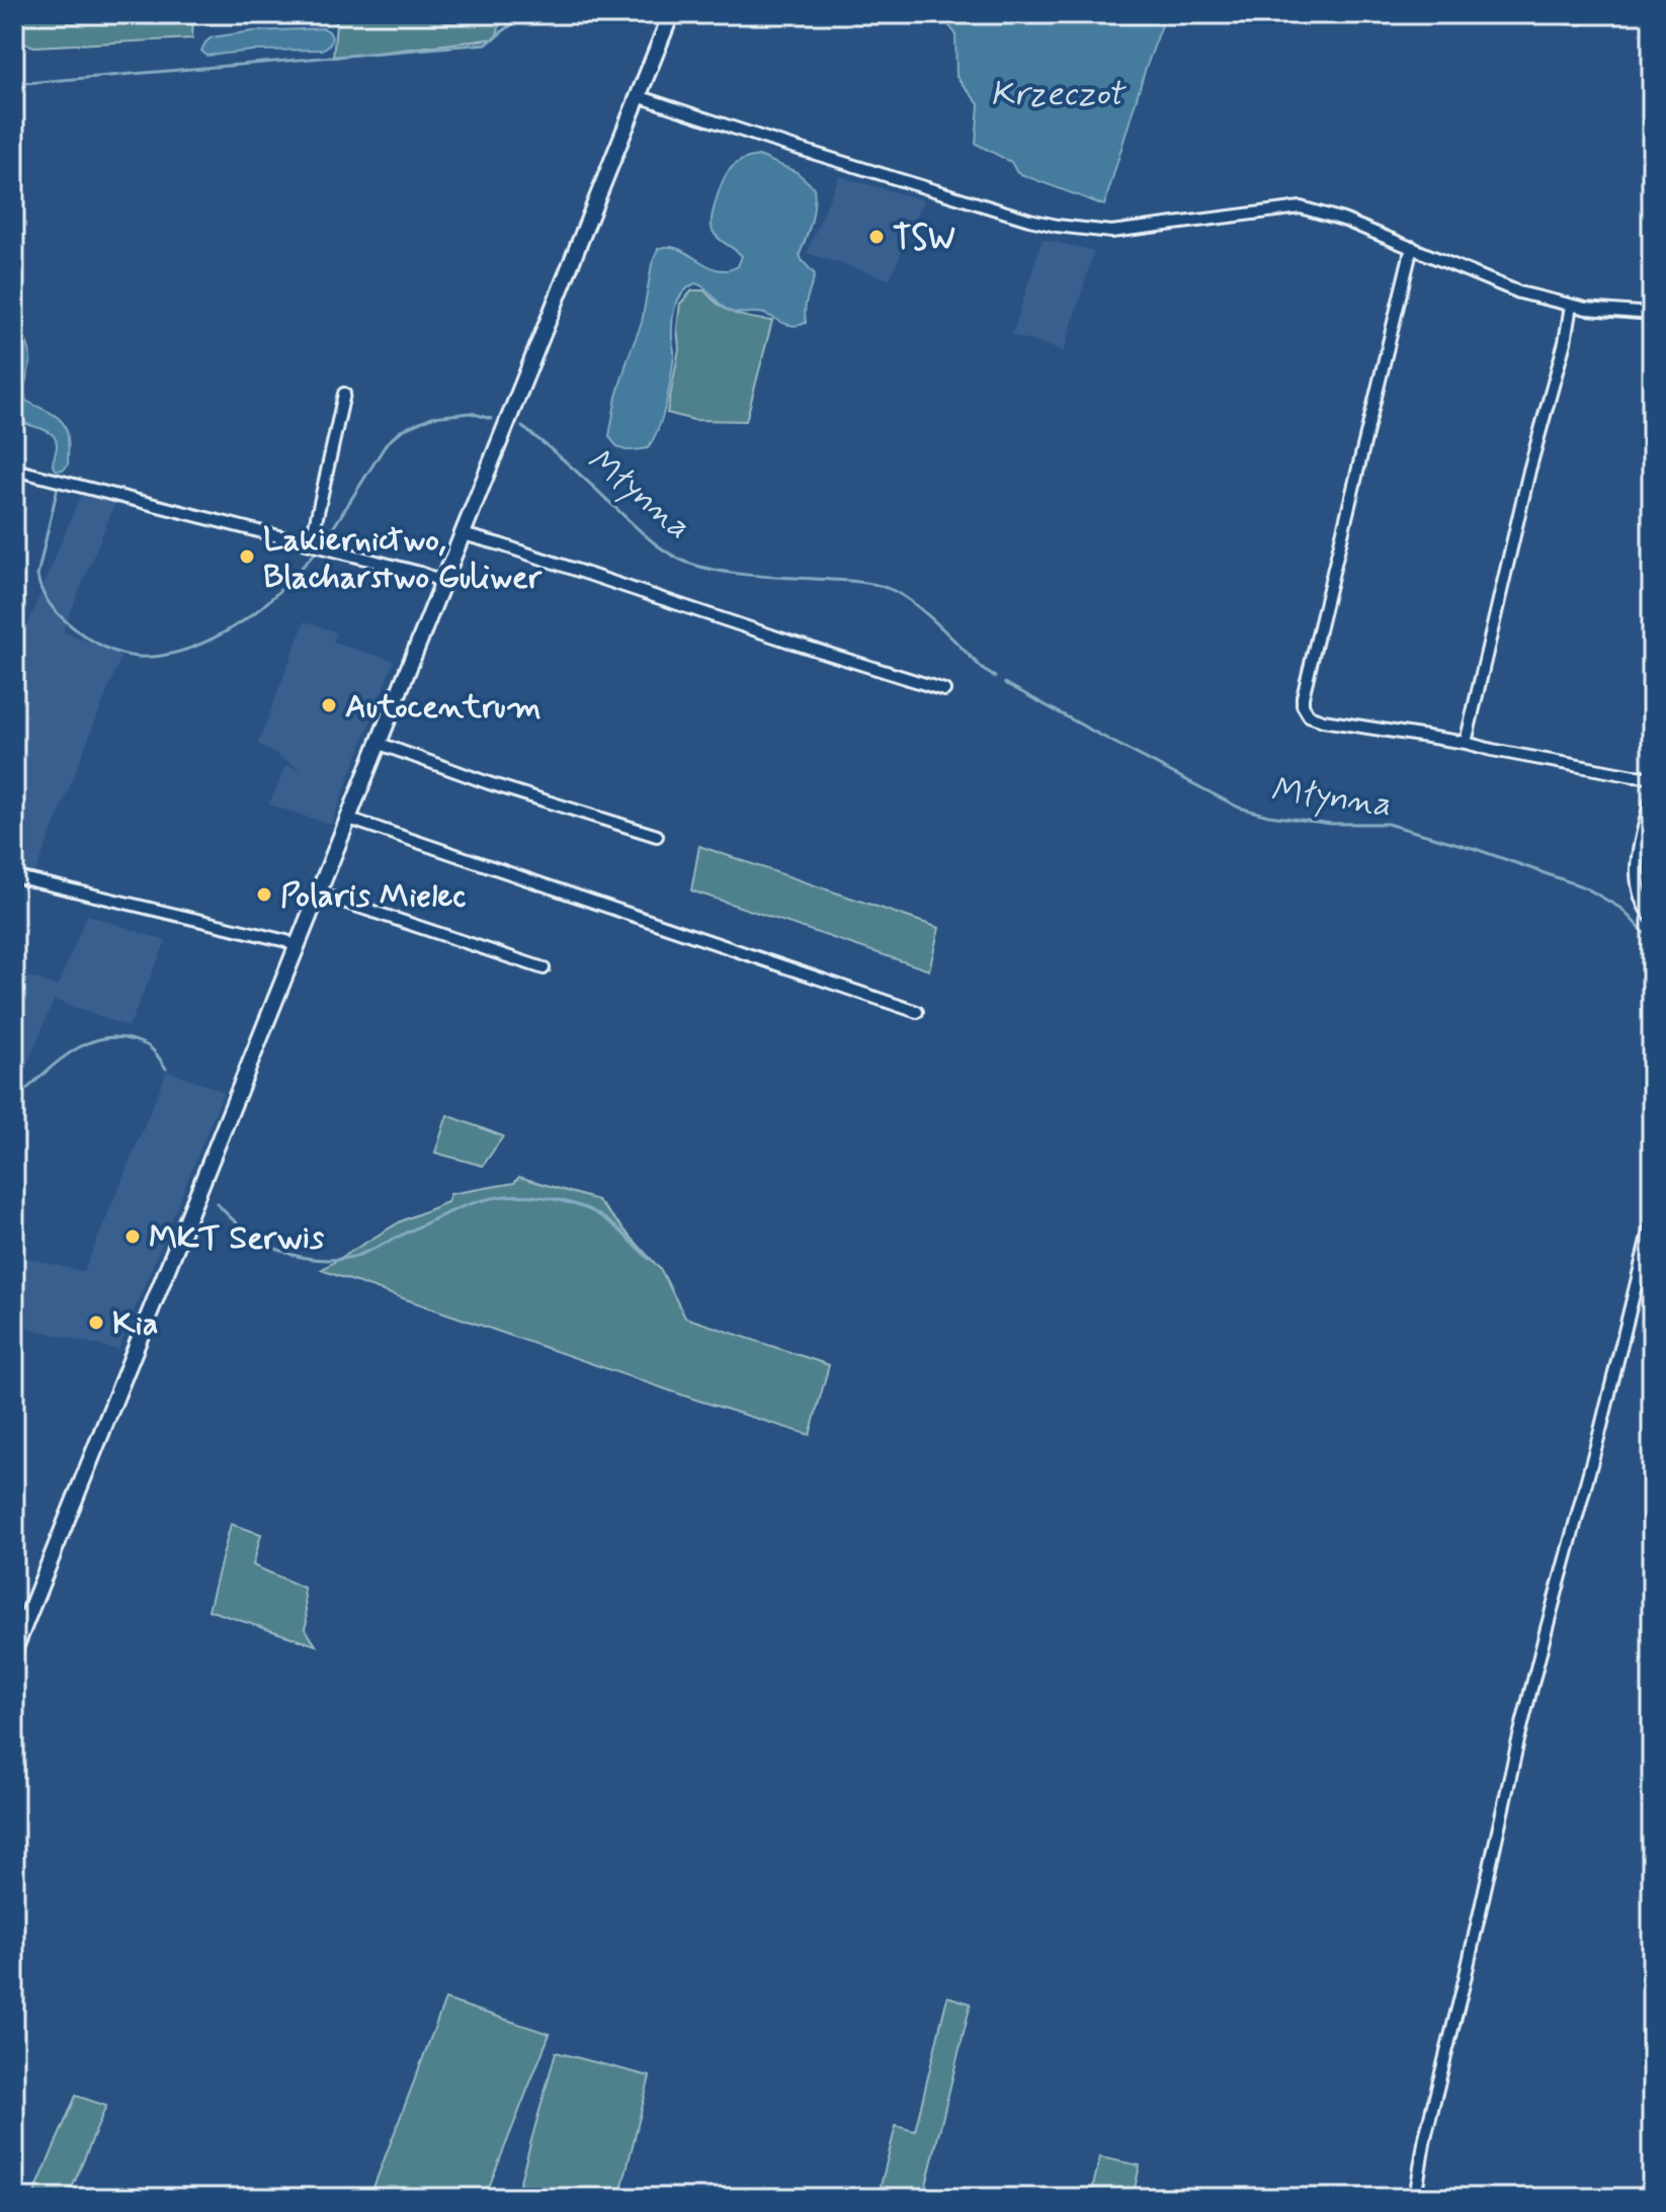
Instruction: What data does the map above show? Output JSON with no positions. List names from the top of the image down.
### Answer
{
  "water": ["Krzeczot", "Młynna"],
  "places": [
    "TSW",
    "Lakiernictwo, Blacharstwo Guliwer",
    "Autocentrum",
    "Polaris Mielec",
    "MKT Serwis",
    "Kia"
  ]
}
